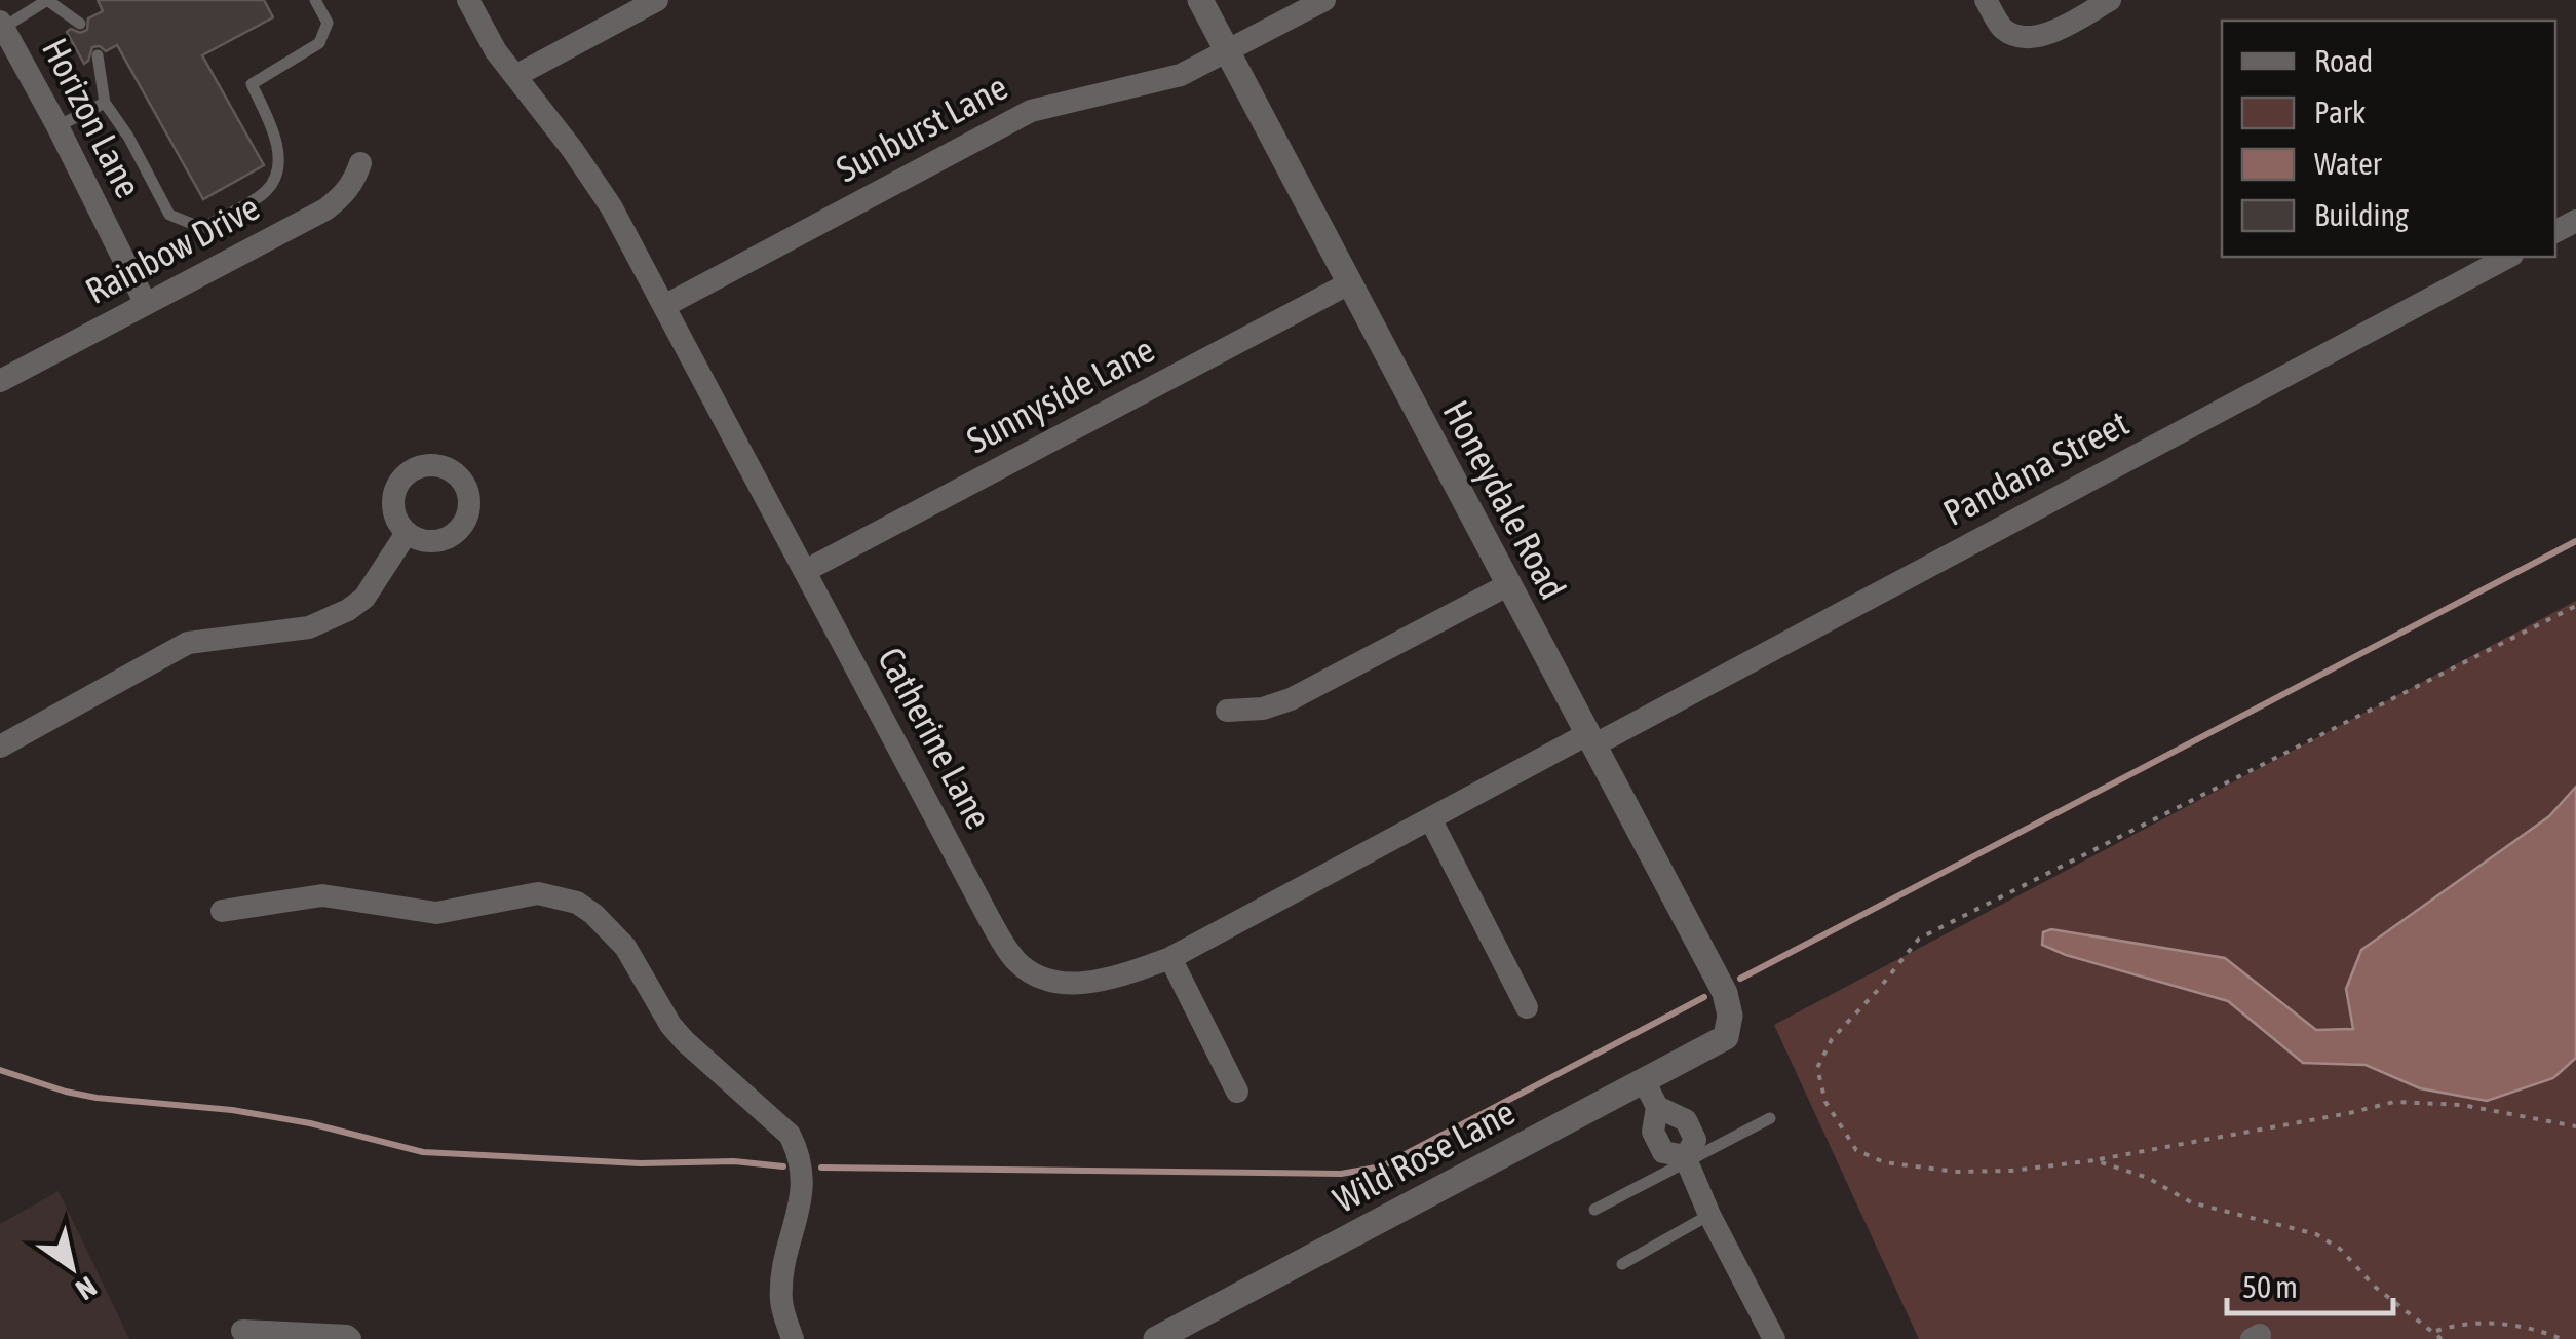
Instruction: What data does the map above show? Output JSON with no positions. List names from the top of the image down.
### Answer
{
  "streets": {
    "street": [
      "Horizon Lane",
      "Sunburst Lane",
      "Rainbow Drive",
      "Sunnyside Lane",
      "Pandana Street",
      "Honeydale Road",
      "Catherine Lane",
      "Wild Rose Lane"
    ]
  },
  "crossings": [
    ["Horizon Lane", "Rainbow Drive"],
    ["Sunburst Lane", "Honeydale Road"],
    ["Sunburst Lane", "Catherine Lane"],
    ["Sunnyside Lane", "Honeydale Road"],
    ["Sunnyside Lane", "Catherine Lane"],
    ["Pandana Street", "Honeydale Road"],
    ["Pandana Street", "Catherine Lane"],
    ["Honeydale Road", "Catherine Lane"],
    ["Honeydale Road", "Wild Rose Lane"]
  ],
  "legend": [
    "Road",
    "Park",
    "Water",
    "Building"
  ],
  "scale_bar": "50 m",
  "north": "bottom right"
}
